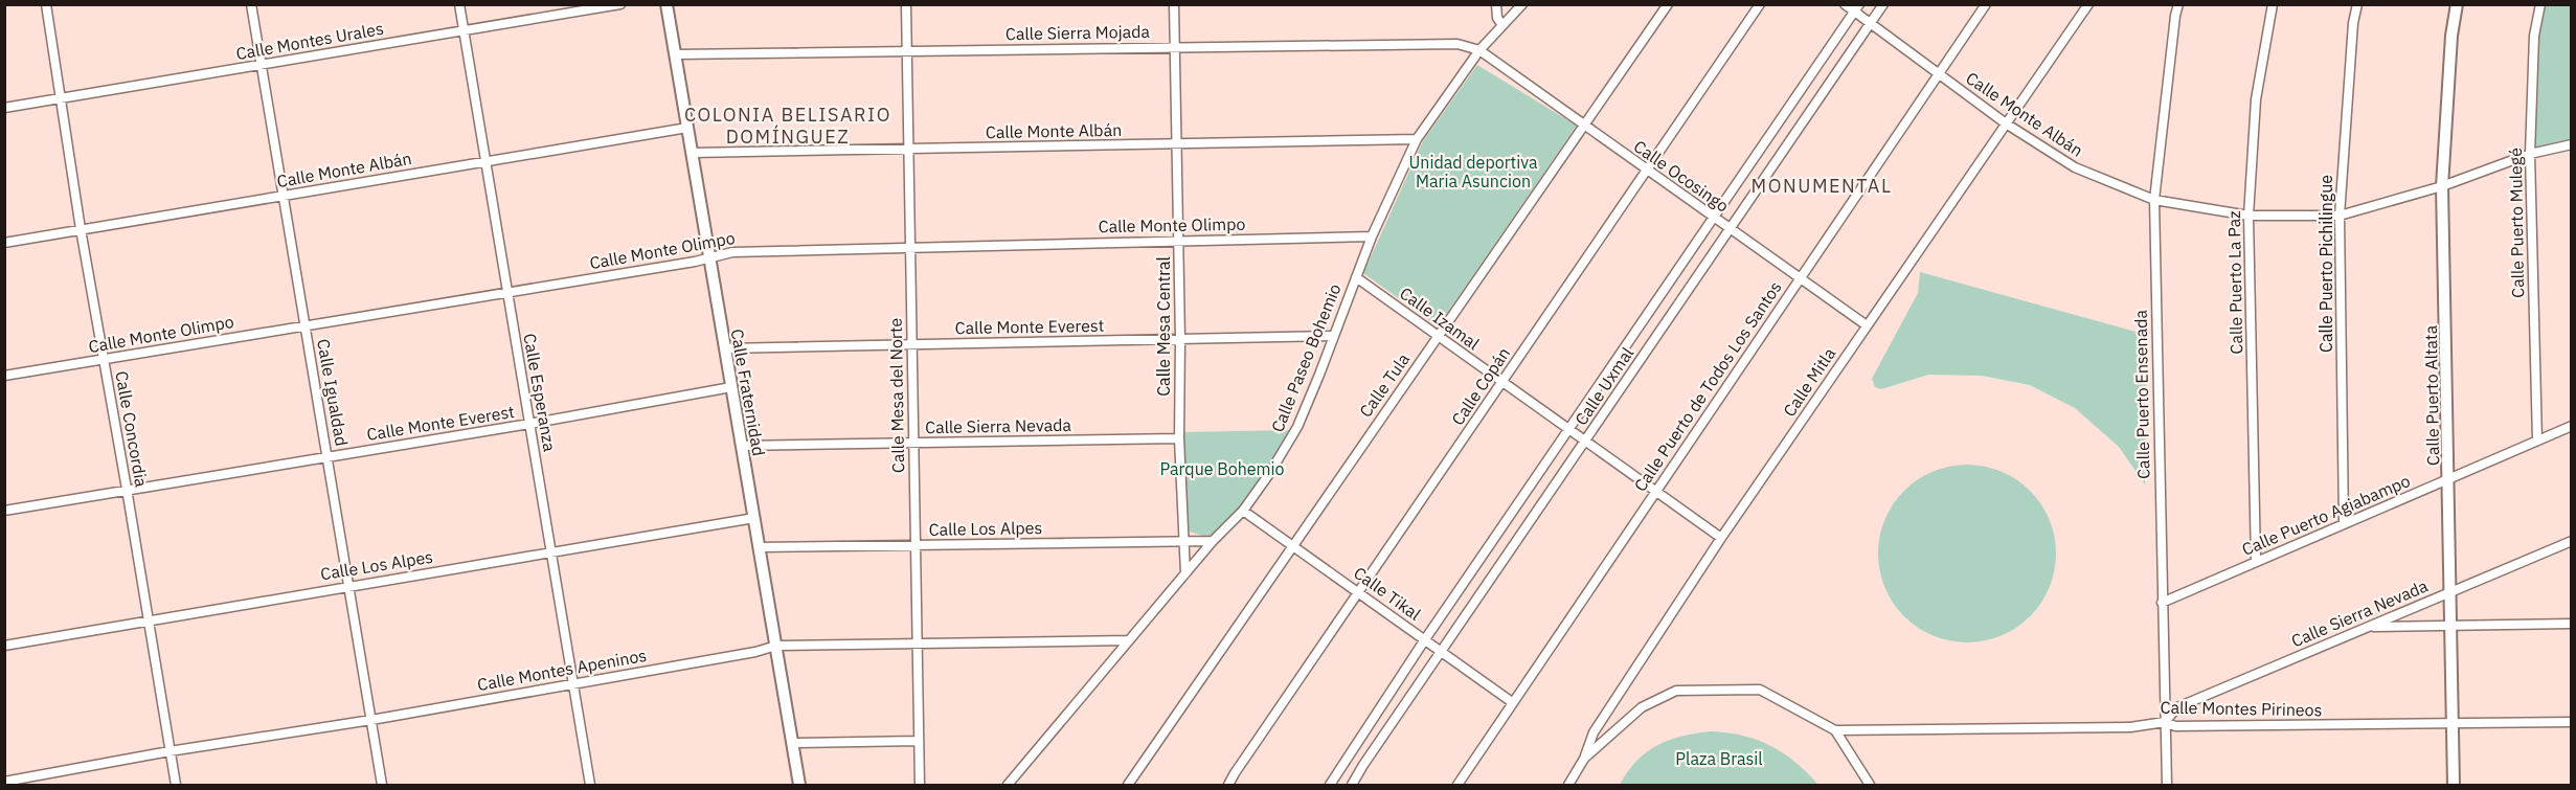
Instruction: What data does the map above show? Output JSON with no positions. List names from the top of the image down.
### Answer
{
  "streets": {
    "street": [
      "Calle Sierra Mojada",
      "Calle Montes Urales",
      "Calle Monte Albán",
      "Calle Ocosingo",
      "Calle Puerto Mulegé",
      "Calle Monte Olimpo",
      "Calle Puerto Pichilingue",
      "Calle Puerto La Paz",
      "Calle Izamal",
      "Calle Monte Everest",
      "Calle Mesa Central",
      "Calle Paseo Bohemio",
      "Calle Mitla",
      "Calle Tula",
      "Calle Copán",
      "Calle Uxmal",
      "Calle Puerto de Todos Los Santos",
      "Calle Igualdad",
      "Calle Esperanza",
      "Calle Fraternidad",
      "Calle Puerto Ensenada",
      "Calle Mesa del Norte",
      "Calle Puerto Altata",
      "Calle Sierra Nevada",
      "Calle Concordia",
      "Calle Puerto Agiabampo",
      "Calle Los Alpes",
      "Calle Tikal",
      "Calle Montes Apeninos",
      "Calle Montes Pirineos"
    ]
  },
  "crossings": [
    ["Calle Sierra Mojada", "Calle Ocosingo"],
    ["Calle Sierra Mojada", "Calle Mesa Central"],
    ["Calle Sierra Mojada", "Calle Paseo Bohemio"],
    ["Calle Sierra Mojada", "Calle Fraternidad"],
    ["Calle Sierra Mojada", "Calle Mesa del Norte"],
    ["Calle Montes Urales", "Calle Igualdad"],
    ["Calle Montes Urales", "Calle Esperanza"],
    ["Calle Montes Urales", "Calle Concordia"],
    ["Calle Monte Albán", "Calle Puerto Mulegé"],
    ["Calle Monte Albán", "Calle Puerto Pichilingue"],
    ["Calle Monte Albán", "Calle Puerto La Paz"],
    ["Calle Monte Albán", "Calle Mesa Central"],
    ["Calle Monte Albán", "Calle Paseo Bohemio"],
    ["Calle Monte Albán", "Calle Mitla"],
    ["Calle Monte Albán", "Calle Uxmal"],
    ["Calle Monte Albán", "Calle Puerto de Todos Los Santos"],
    ["Calle Monte Albán", "Calle Igualdad"],
    ["Calle Monte Albán", "Calle Esperanza"],
    ["Calle Monte Albán", "Calle Fraternidad"],
    ["Calle Monte Albán", "Calle Puerto Ensenada"],
    ["Calle Monte Albán", "Calle Mesa del Norte"],
    ["Calle Monte Albán", "Calle Puerto Altata"],
    ["Calle Monte Albán", "Calle Concordia"],
    ["Calle Ocosingo", "Calle Paseo Bohemio"],
    ["Calle Ocosingo", "Calle Mitla"],
    ["Calle Ocosingo", "Calle Tula"],
    ["Calle Ocosingo", "Calle Copán"],
    ["Calle Ocosingo", "Calle Uxmal"],
    ["Calle Ocosingo", "Calle Puerto de Todos Los Santos"],
    ["Calle Puerto Mulegé", "Calle Puerto Agiabampo"],
    ["Calle Monte Olimpo", "Calle Mesa Central"],
    ["Calle Monte Olimpo", "Calle Paseo Bohemio"],
    ["Calle Monte Olimpo", "Calle Igualdad"],
    ["Calle Monte Olimpo", "Calle Esperanza"],
    ["Calle Monte Olimpo", "Calle Fraternidad"],
    ["Calle Monte Olimpo", "Calle Mesa del Norte"],
    ["Calle Monte Olimpo", "Calle Concordia"],
    ["Calle Puerto Pichilingue", "Calle Puerto Agiabampo"],
    ["Calle Puerto La Paz", "Calle Puerto Agiabampo"],
    ["Calle Izamal", "Calle Paseo Bohemio"],
    ["Calle Izamal", "Calle Mitla"],
    ["Calle Izamal", "Calle Tula"],
    ["Calle Izamal", "Calle Copán"],
    ["Calle Izamal", "Calle Uxmal"],
    ["Calle Izamal", "Calle Puerto de Todos Los Santos"],
    ["Calle Monte Everest", "Calle Mesa Central"],
    ["Calle Monte Everest", "Calle Paseo Bohemio"],
    ["Calle Monte Everest", "Calle Igualdad"],
    ["Calle Monte Everest", "Calle Esperanza"],
    ["Calle Monte Everest", "Calle Fraternidad"],
    ["Calle Monte Everest", "Calle Mesa del Norte"],
    ["Calle Monte Everest", "Calle Concordia"],
    ["Calle Mesa Central", "Calle Paseo Bohemio"],
    ["Calle Mesa Central", "Calle Sierra Nevada"],
    ["Calle Mesa Central", "Calle Los Alpes"],
    ["Calle Paseo Bohemio", "Calle Los Alpes"],
    ["Calle Paseo Bohemio", "Calle Tikal"],
    ["Calle Paseo Bohemio", "Calle Montes Apeninos"],
    ["Calle Tula", "Calle Tikal"],
    ["Calle Copán", "Calle Tikal"],
    ["Calle Uxmal", "Calle Tikal"],
    ["Calle Puerto de Todos Los Santos", "Calle Tikal"],
    ["Calle Igualdad", "Calle Los Alpes"],
    ["Calle Igualdad", "Calle Montes Apeninos"],
    ["Calle Esperanza", "Calle Los Alpes"],
    ["Calle Esperanza", "Calle Montes Apeninos"],
    ["Calle Fraternidad", "Calle Sierra Nevada"],
    ["Calle Fraternidad", "Calle Los Alpes"],
    ["Calle Fraternidad", "Calle Montes Apeninos"],
    ["Calle Puerto Ensenada", "Calle Sierra Nevada"],
    ["Calle Puerto Ensenada", "Calle Puerto Agiabampo"],
    ["Calle Puerto Ensenada", "Calle Montes Pirineos"],
    ["Calle Mesa del Norte", "Calle Sierra Nevada"],
    ["Calle Mesa del Norte", "Calle Los Alpes"],
    ["Calle Mesa del Norte", "Calle Montes Apeninos"],
    ["Calle Puerto Altata", "Calle Sierra Nevada"],
    ["Calle Puerto Altata", "Calle Puerto Agiabampo"],
    ["Calle Puerto Altata", "Calle Montes Pirineos"],
    ["Calle Sierra Nevada", "Calle Montes Pirineos"],
    ["Calle Concordia", "Calle Los Alpes"],
    ["Calle Concordia", "Calle Montes Apeninos"]
  ],
  "districts": ["COLONIA BELISARIO DOMÍNGUEZ", "MONUMENTAL"],
  "parks": ["Unidad deportiva Maria Asuncion", "Parque Bohemio", "Plaza Brasil"]
}
